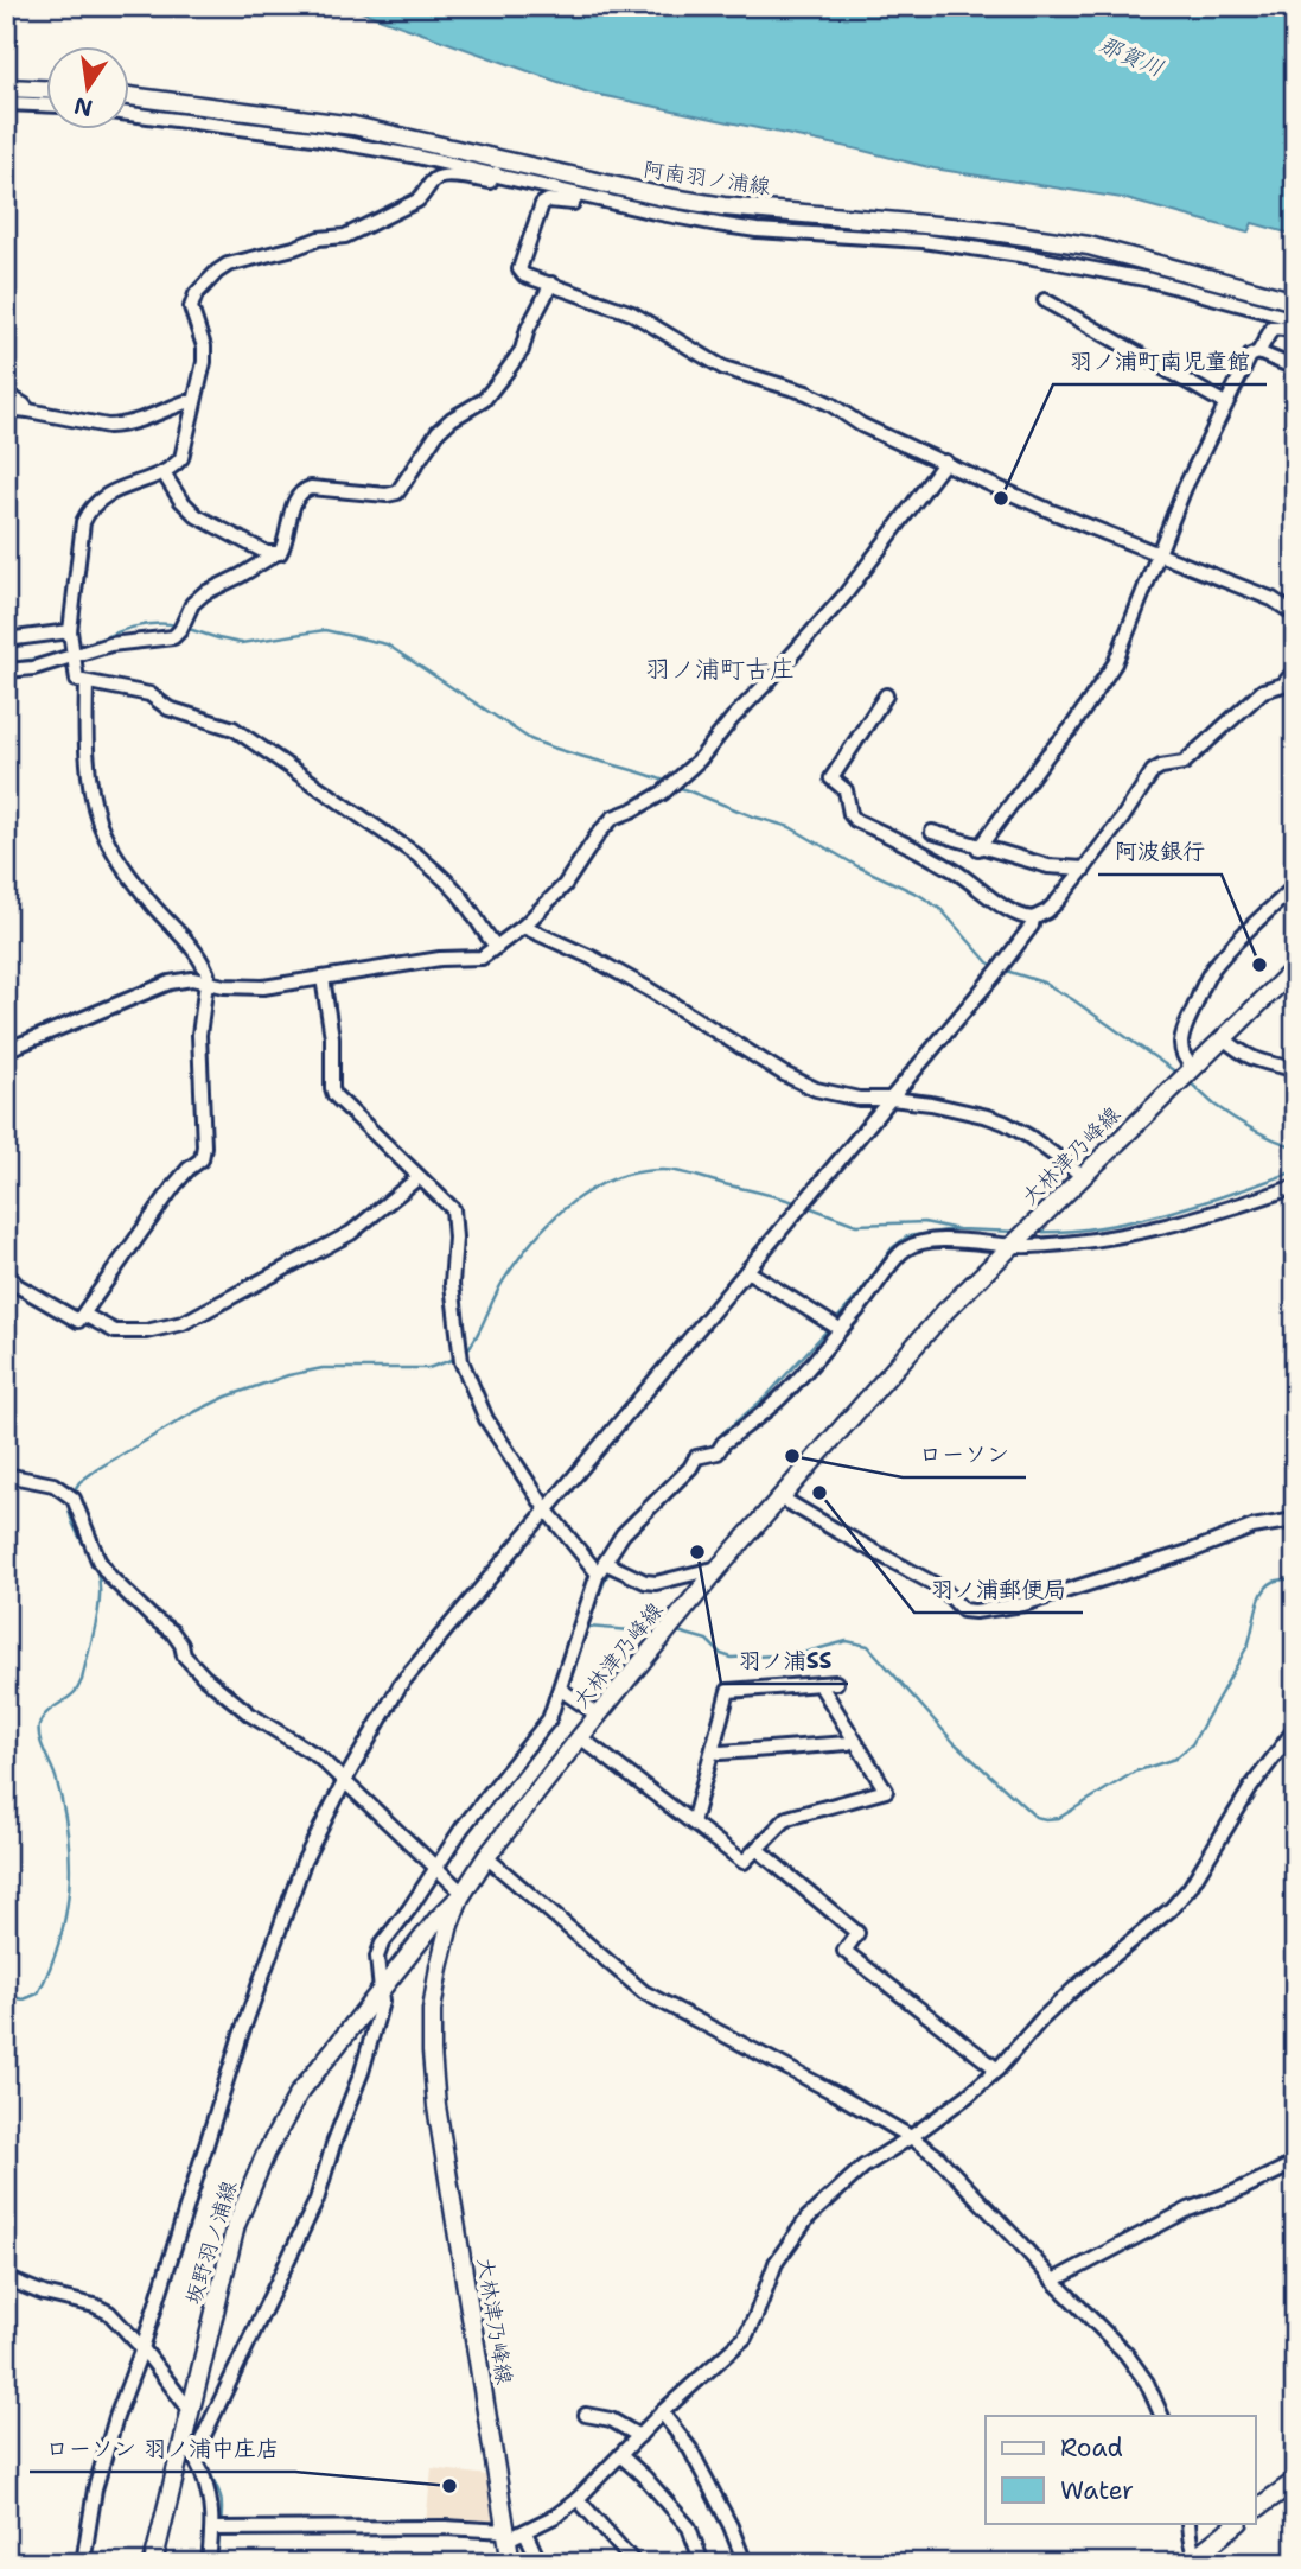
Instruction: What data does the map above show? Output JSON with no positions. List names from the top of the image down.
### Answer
{
  "streets": {
    "main road": ["阿南羽ノ浦線", "大林津乃峰線", "坂野羽ノ浦線"]
  },
  "crossings": [
    ["大林津乃峰線", "坂野羽ノ浦線"]
  ],
  "districts": ["羽ノ浦町古庄"],
  "water": ["那賀川"],
  "places": [
    "羽ノ浦町南児童館",
    "阿波銀行",
    "ローソン",
    "羽ノ浦郵便局",
    "羽ノ浦SS",
    "ローソン 羽ノ浦中庄店"
  ],
  "legend": ["Road", "Water"],
  "north": "bottom"
}
